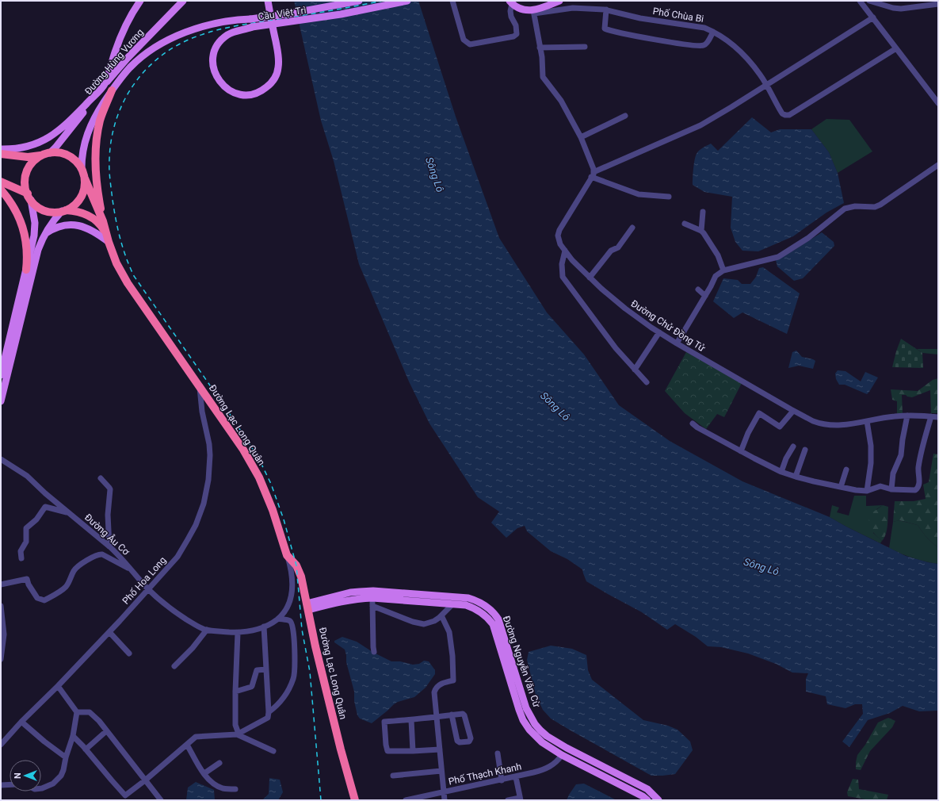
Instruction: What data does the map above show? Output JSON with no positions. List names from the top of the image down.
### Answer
{
  "streets": {
    "highway": ["Đường Lạc Long Quân"],
    "main road": ["Cầu Việt Trì", "Đường Hùng Vương", "Đường Nguyễn Văn Cừ"],
    "street": [
      "Phố Chùa Bi",
      "Đường Chử Đồng Tử",
      "Đường Âu Cơ",
      "Phố Hoa Long",
      "Phố Thạch Khanh"
    ]
  },
  "crossings": [
    ["Cầu Việt Trì", "Đường Hùng Vương"],
    ["Đường Hùng Vương", "Đường Lạc Long Quân"],
    ["Đường Lạc Long Quân", "Đường Âu Cơ"],
    ["Đường Lạc Long Quân", "Phố Hoa Long"],
    ["Đường Lạc Long Quân", "Đường Nguyễn Văn Cừ"],
    ["Đường Âu Cơ", "Phố Hoa Long"],
    ["Đường Nguyễn Văn Cừ", "Phố Thạch Khanh"]
  ],
  "water": ["Sông Lô"],
  "north": "left"
}
